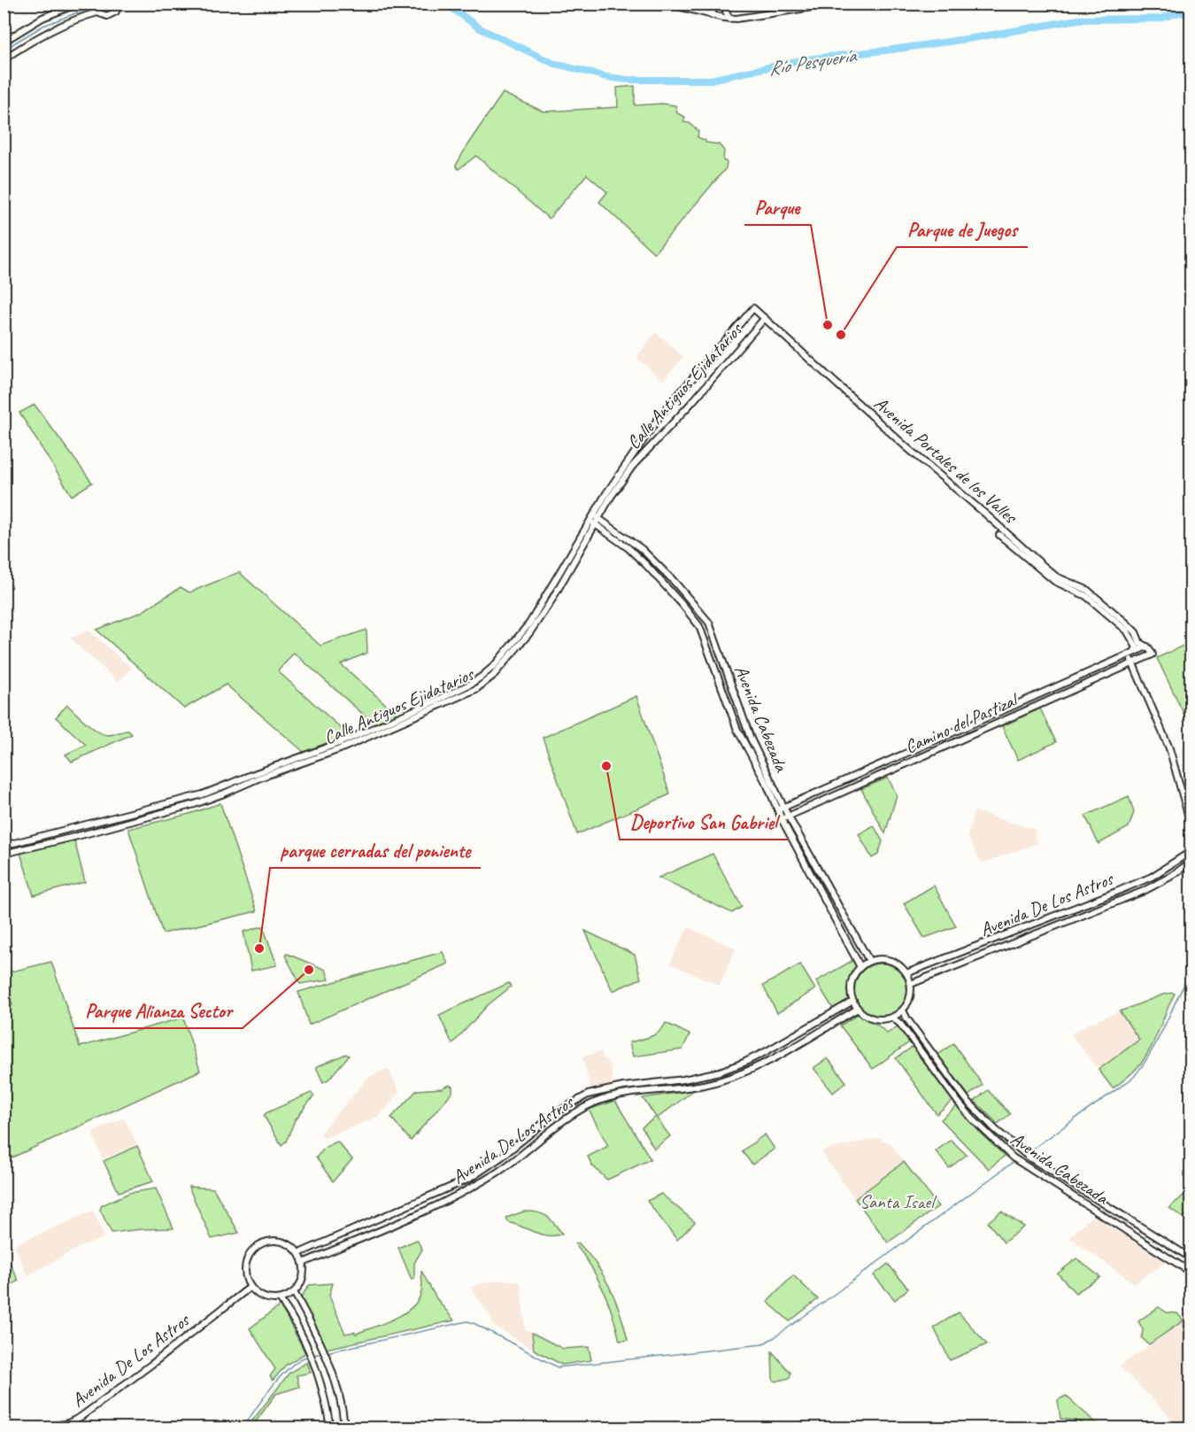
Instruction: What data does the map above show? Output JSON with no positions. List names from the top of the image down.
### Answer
{
  "streets": {
    "street": [
      "Calle Antiguos Ejidatarios",
      "Avenida Portales de los Valles",
      "Avenida Cabezada",
      "Camino del Pastizal",
      "Avenida De Los Astros"
    ]
  },
  "crossings": [
    ["Calle Antiguos Ejidatarios", "Avenida Portales de los Valles"],
    ["Calle Antiguos Ejidatarios", "Avenida Cabezada"],
    ["Avenida Cabezada", "Camino del Pastizal"],
    ["Avenida Cabezada", "Avenida De Los Astros"]
  ],
  "water": ["Río Pesquería"],
  "parks": ["Santa Isael"],
  "places": [
    "Parque",
    "Parque de Juegos",
    "Deportivo San Gabriel",
    "parque cerradas del poniente",
    "Parque Alianza Sector"
  ]
}
